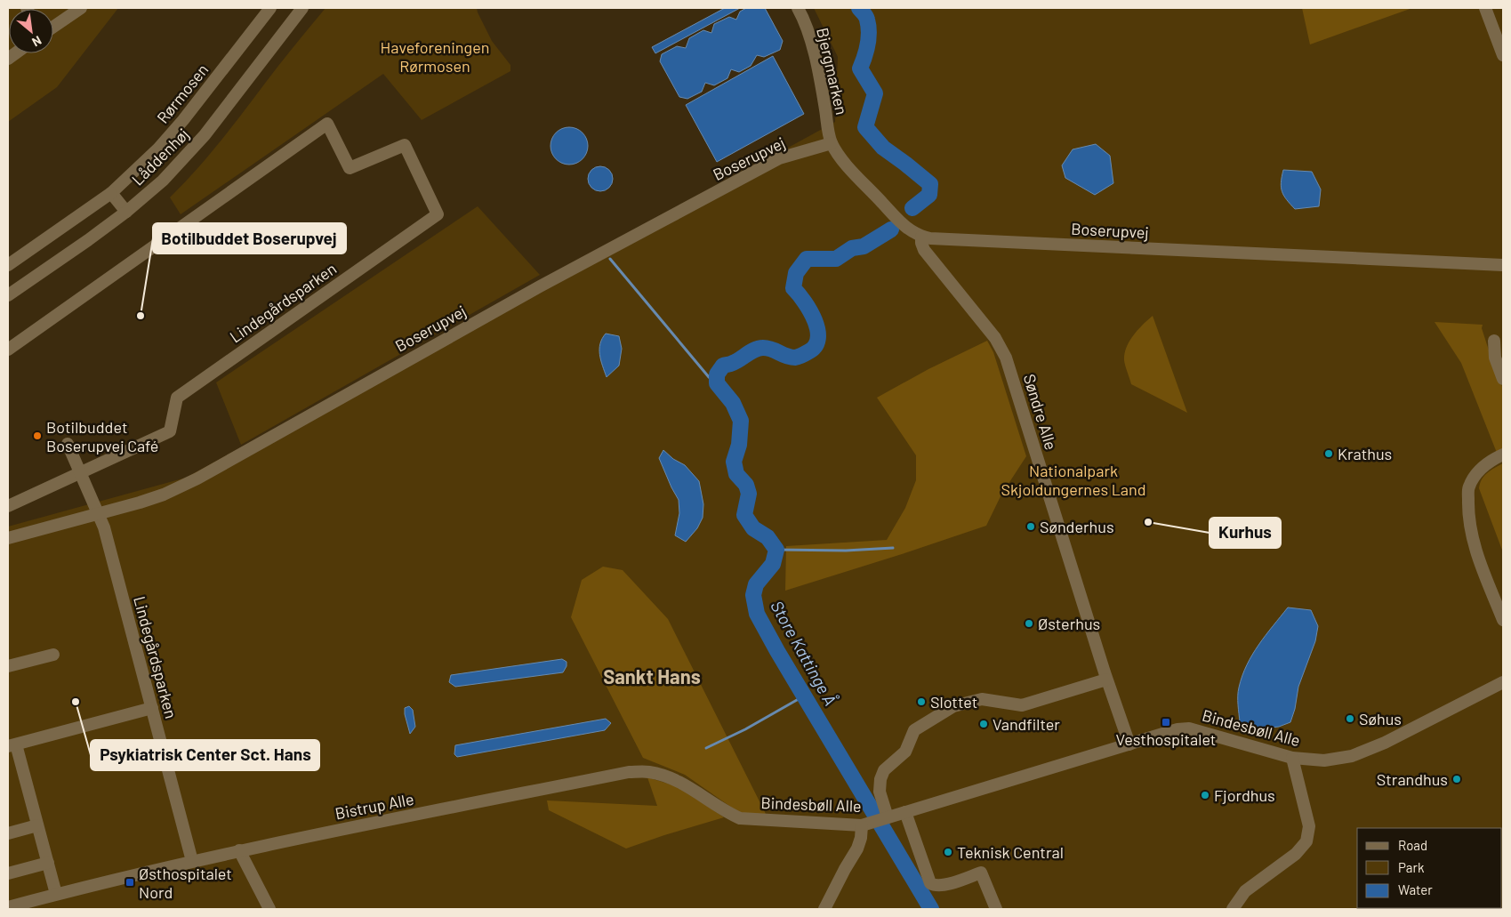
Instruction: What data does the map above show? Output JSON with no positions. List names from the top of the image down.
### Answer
{
  "streets": {
    "street": [
      "Bjergmarken",
      "Rørmosen",
      "Låddenhøj",
      "Boserupvej",
      "Lindegårdsparken",
      "Søndre Alle",
      "Bindesbøll Alle",
      "Bistrup Alle"
    ]
  },
  "crossings": [
    ["Bjergmarken", "Boserupvej"],
    ["Boserupvej", "Lindegårdsparken"],
    ["Boserupvej", "Søndre Alle"],
    ["Lindegårdsparken", "Bistrup Alle"],
    ["Søndre Alle", "Bindesbøll Alle"],
    ["Bindesbøll Alle", "Bistrup Alle"]
  ],
  "districts": ["Sankt Hans"],
  "water": ["Store Kattinge Å"],
  "parks": ["Haveforeningen Rørmosen", "Nationalpark Skjoldungernes Land"],
  "places": {
    "other": [
      "Botilbuddet Boserupvej",
      "Botilbuddet Boserupvej Café",
      "Krathus",
      "Kurhus",
      "Sønderhus",
      "Østerhus",
      "Psykiatrisk Center Sct. Hans",
      "Slottet",
      "Søhus",
      "Vandfilter",
      "Strandhus",
      "Fjordhus",
      "Teknisk Central"
    ],
    "transit": ["Vesthospitalet", "Østhospitalet Nord"]
  },
  "legend": ["Road", "Park", "Water"],
  "north": "bottom right"
}
